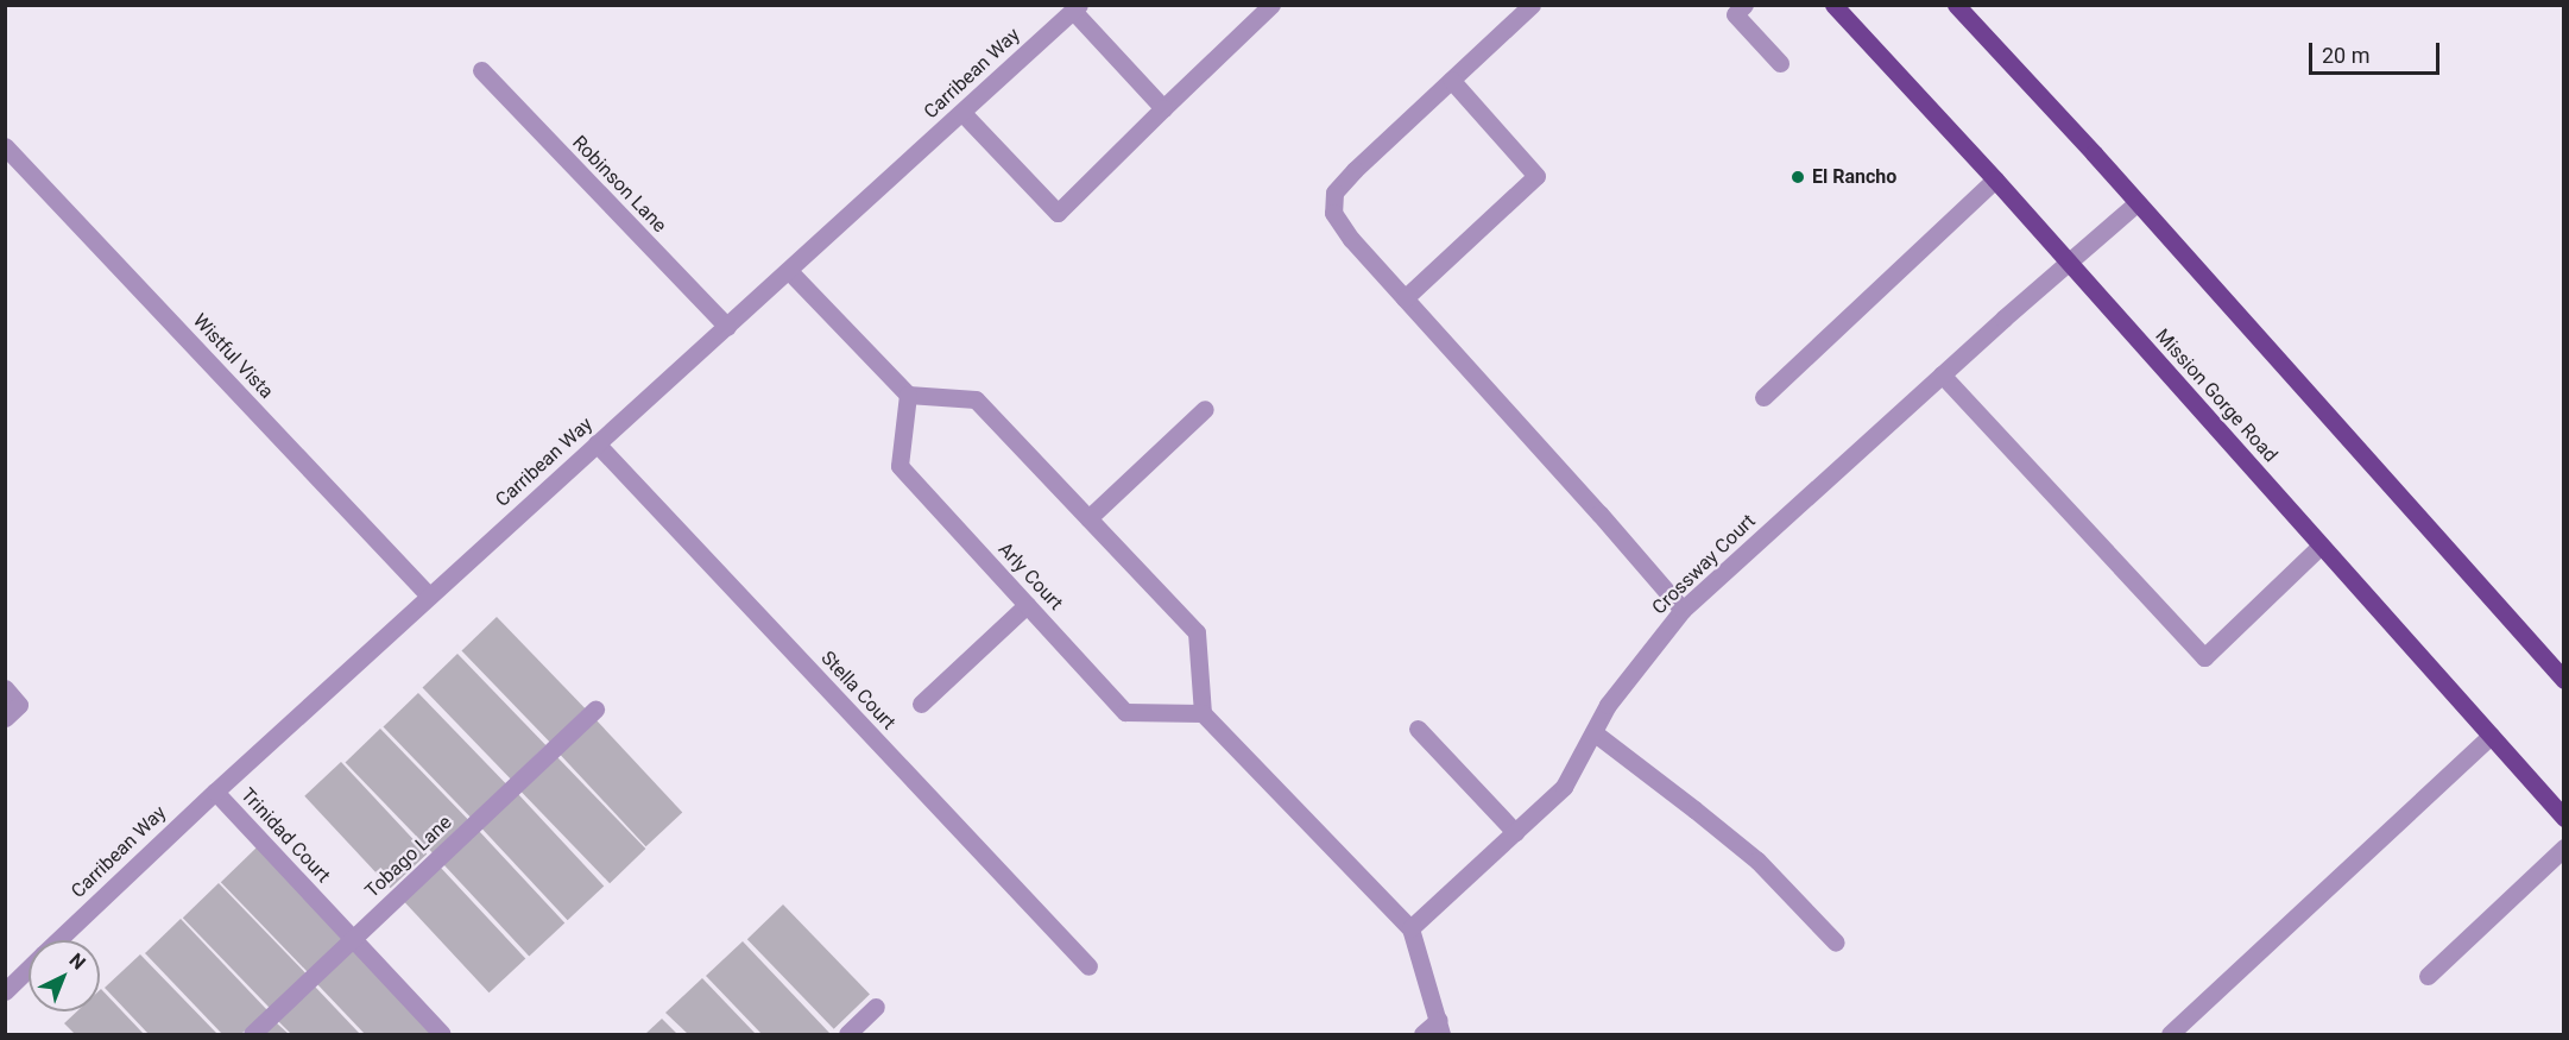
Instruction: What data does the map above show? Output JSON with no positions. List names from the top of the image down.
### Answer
{
  "streets": {
    "main road": ["Mission Gorge Road"],
    "street": [
      "Carribean Way",
      "Robinson Lane",
      "Wistful Vista",
      "Crossway Court",
      "Arly Court",
      "Stella Court",
      "Trinidad Court",
      "Tobago Lane"
    ]
  },
  "crossings": [
    ["Carribean Way", "Robinson Lane"],
    ["Carribean Way", "Wistful Vista"],
    ["Carribean Way", "Stella Court"],
    ["Carribean Way", "Trinidad Court"],
    ["Mission Gorge Road", "Crossway Court"],
    ["Trinidad Court", "Tobago Lane"]
  ],
  "places": ["El Rancho"],
  "scale_bar": "20 m",
  "north": "top right"
}
